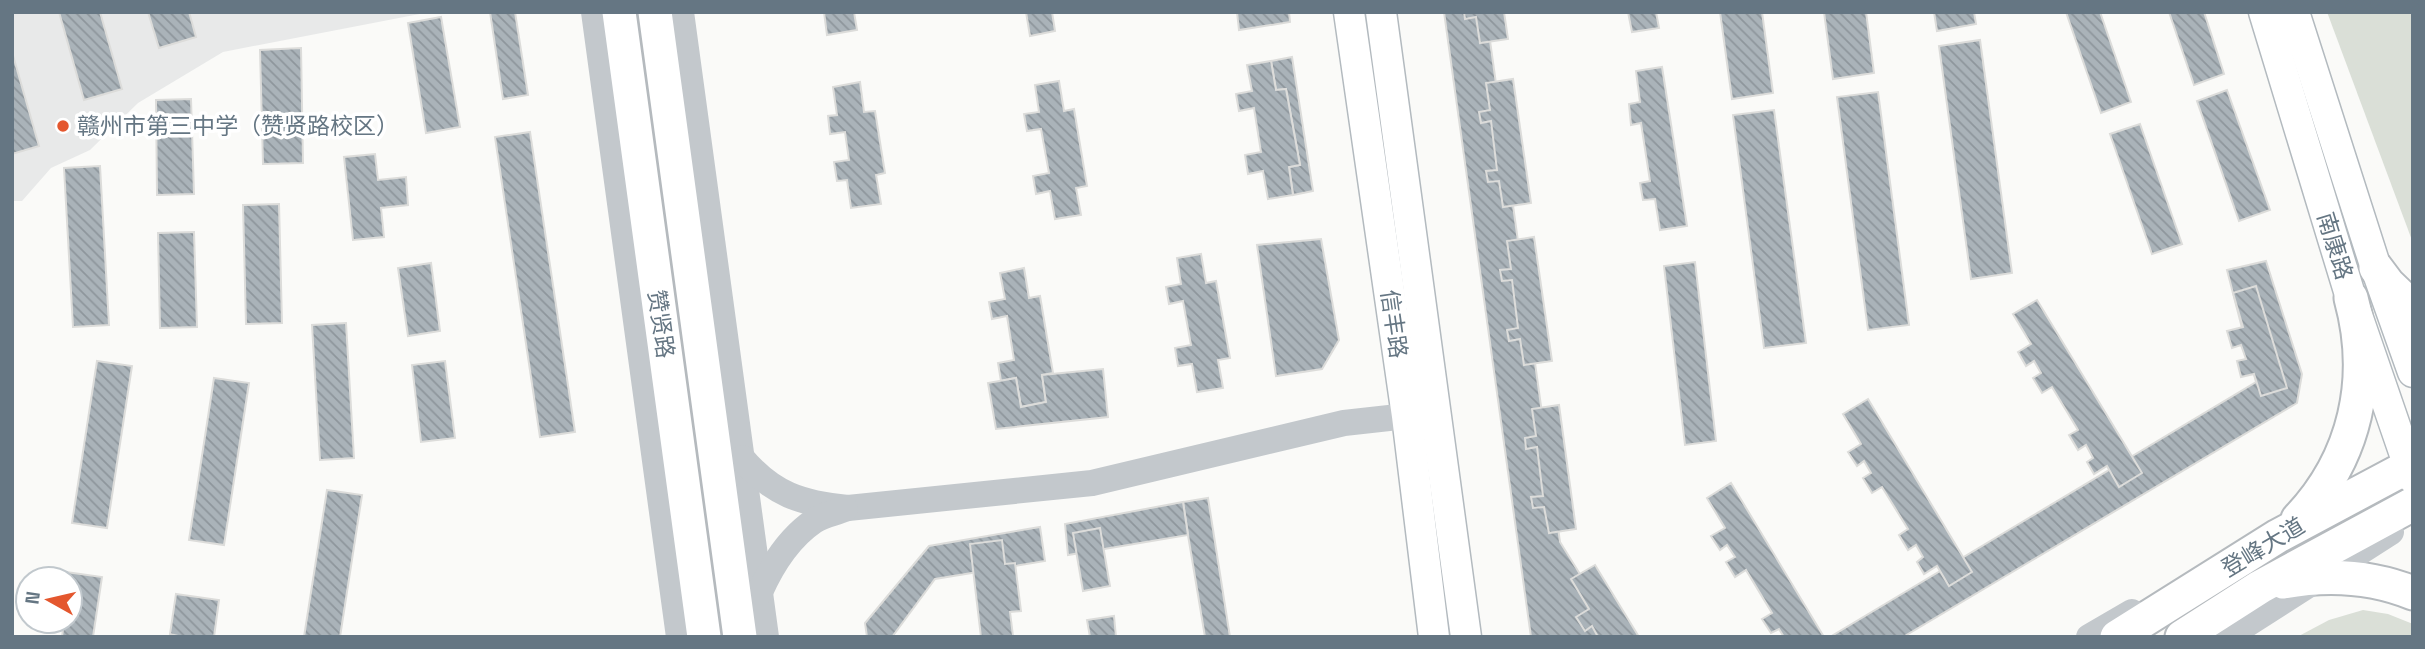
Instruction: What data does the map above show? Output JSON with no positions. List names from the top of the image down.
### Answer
{
  "streets": {
    "main road": [
      "南康路",
      "赞贤路",
      "信丰路",
      "登峰大道"
    ]
  },
  "crossings": [
    ["南康路", "登峰大道"]
  ],
  "places": ["赣州市第三中学（赞贤路校区）"],
  "north": "left"
}
